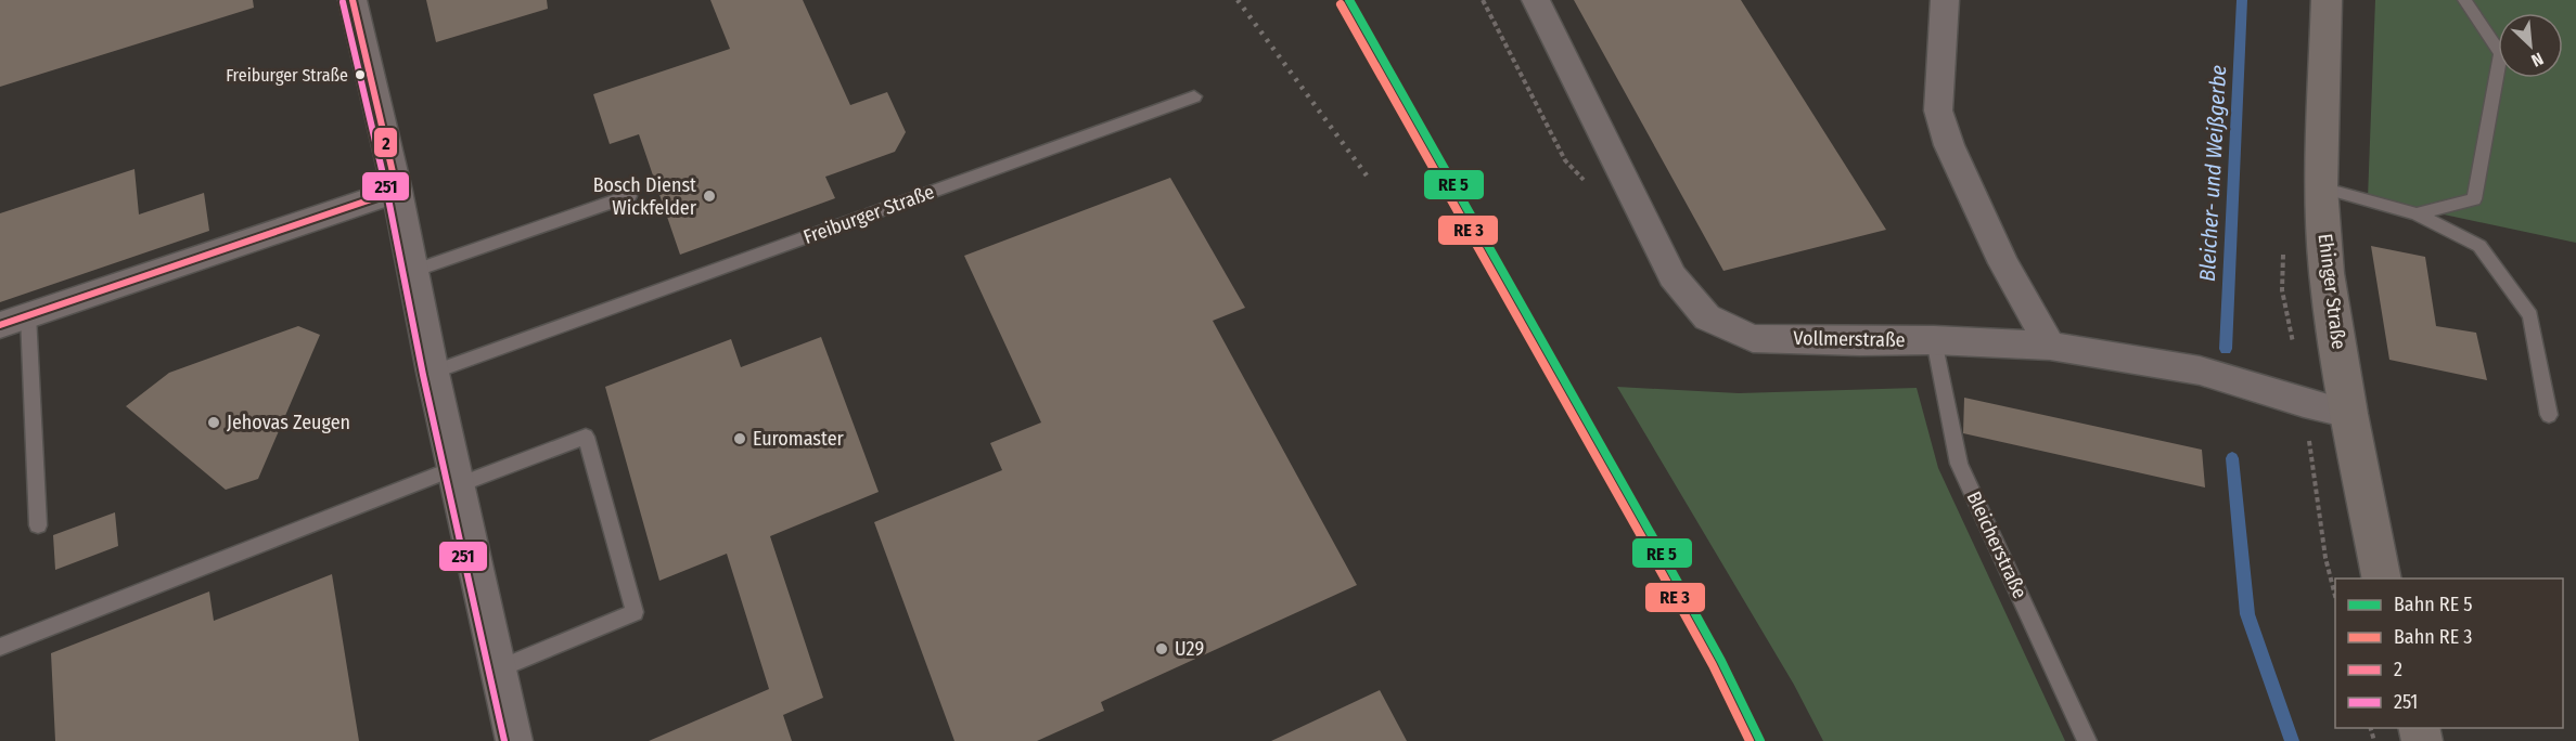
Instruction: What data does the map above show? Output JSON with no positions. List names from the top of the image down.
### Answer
{
  "streets": {
    "main road": ["Ehinger Straße"],
    "street": ["Vollmerstraße"],
    "lane": ["Freiburger Straße", "Bleicherstraße"]
  },
  "crossings": [
    ["Ehinger Straße", "Vollmerstraße"],
    ["Vollmerstraße", "Bleicherstraße"]
  ],
  "water": ["Bleicher- und Weißgerbe"],
  "places": [
    "Freiburger Straße",
    "Bosch Dienst Wickfelder",
    "Jehovas Zeugen",
    "Euromaster",
    "U29"
  ],
  "lines": ["transit line 2", "transit line 251"],
  "legend": [
    "Bahn RE 5",
    "Bahn RE 3",
    "2",
    "251"
  ],
  "north": "bottom right"
}
